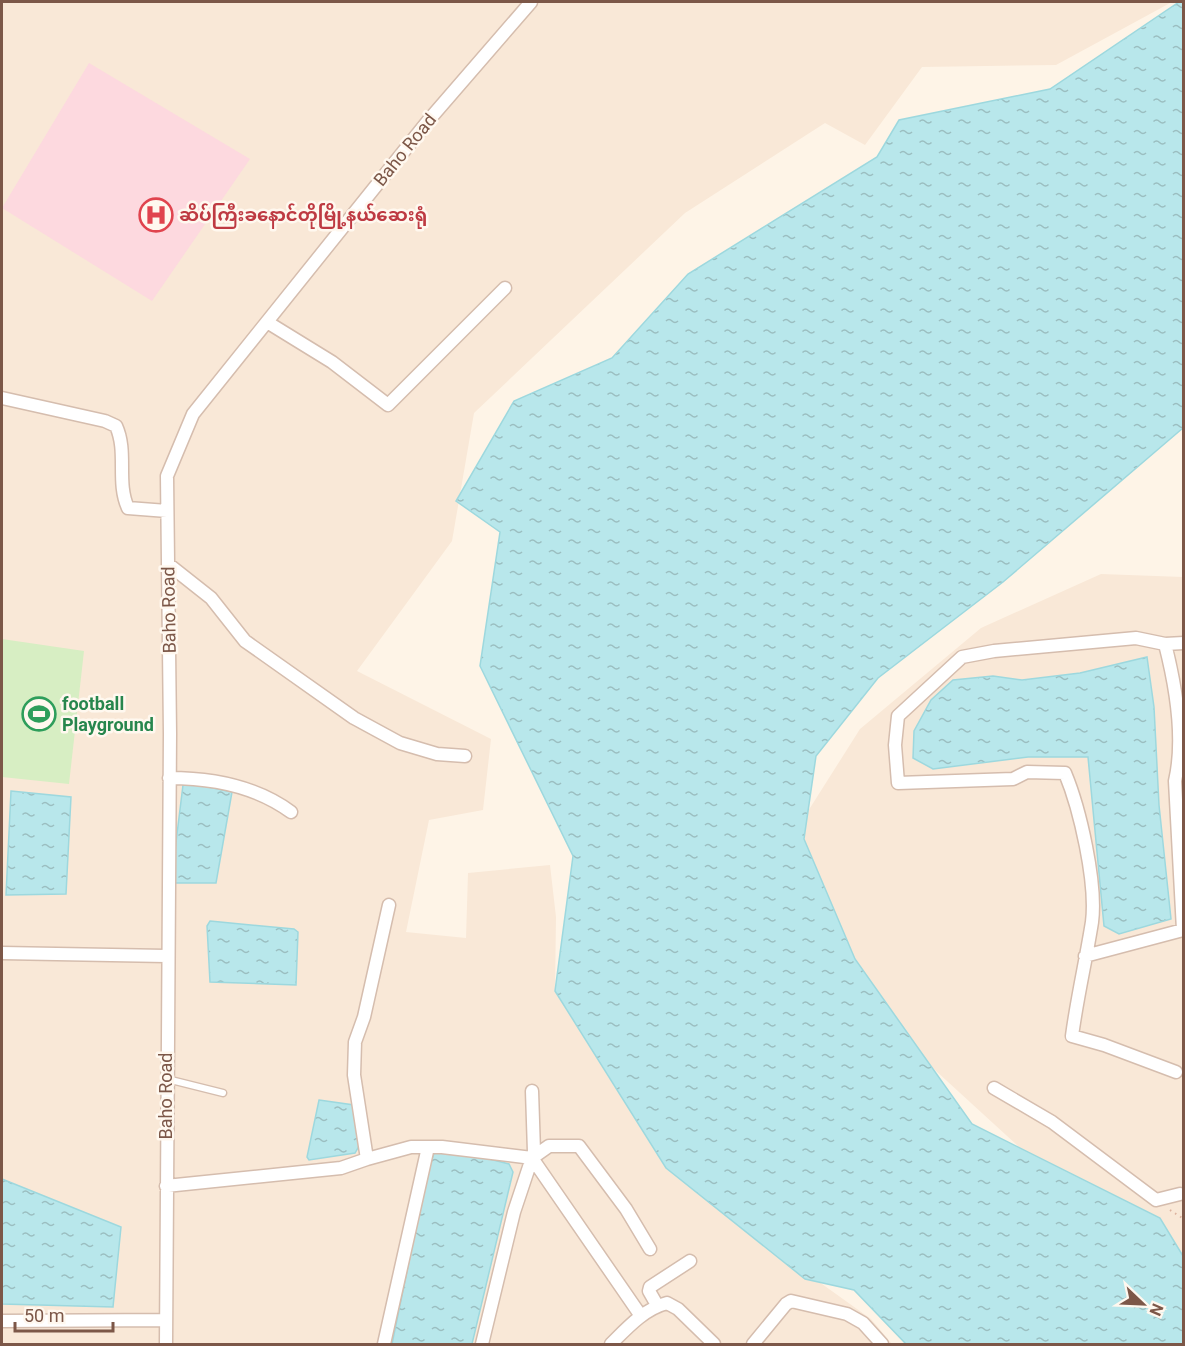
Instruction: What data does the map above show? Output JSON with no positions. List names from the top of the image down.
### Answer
{
  "streets": {
    "street": ["Baho Road"]
  },
  "places": {
    "hospital": ["ဆိပ်ကြီးခနောင်တိုမြို့နယ်ဆေးရုံ"],
    "sports": ["football Playground"]
  },
  "scale_bar": "50 m",
  "north": "bottom right"
}
